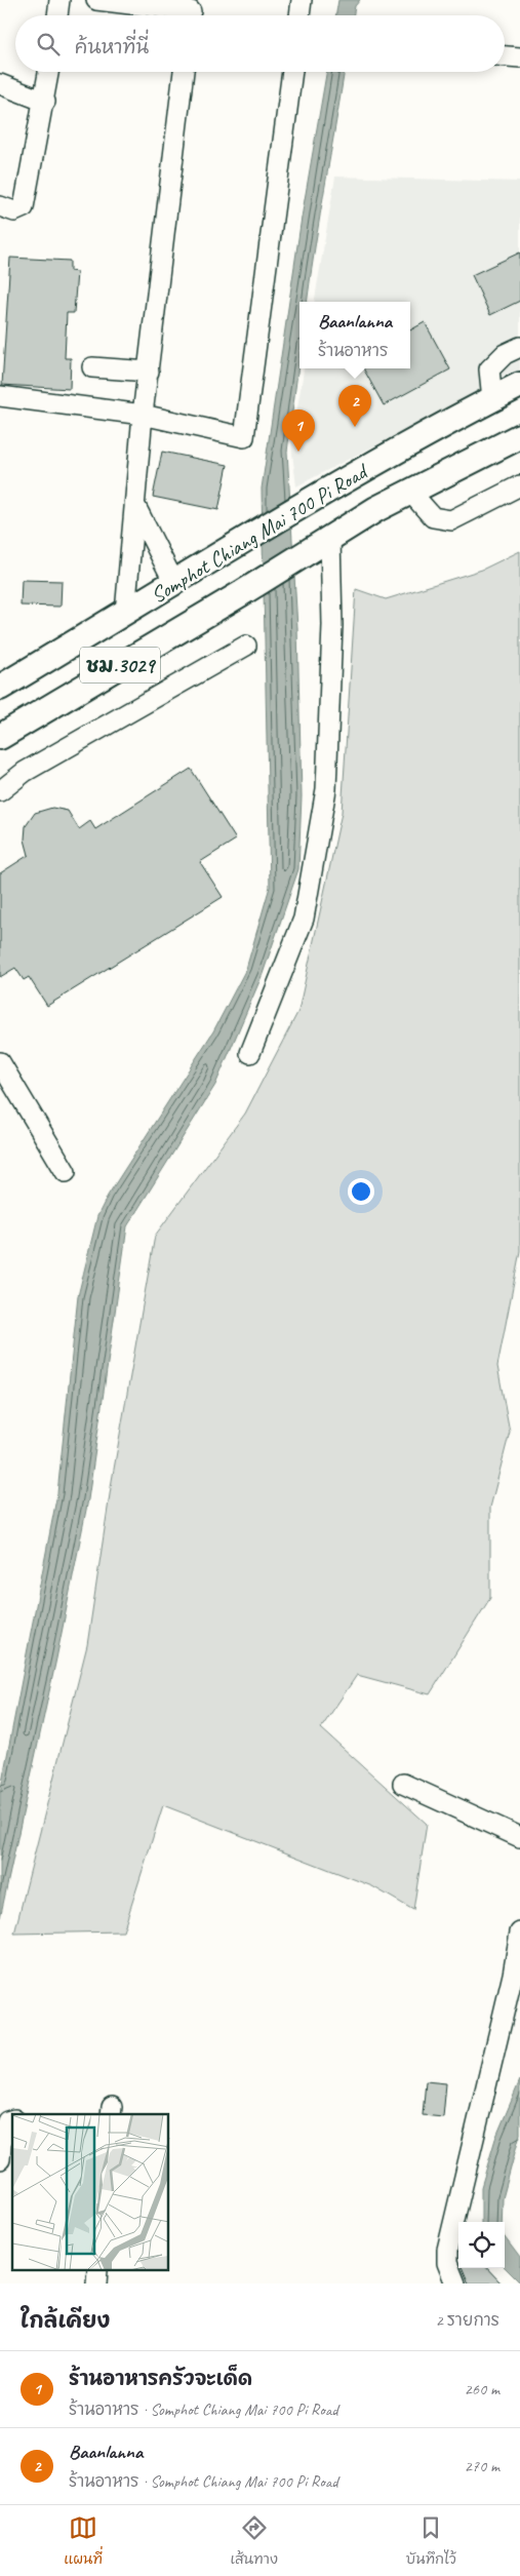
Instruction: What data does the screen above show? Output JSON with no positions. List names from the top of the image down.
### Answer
{
  "streets": {
    "main road": ["Somphot Chiang Mai 700 Pi Road", "ชม.3029"]
  },
  "page": {
    "search": "ค้นหาที่นี่",
    "popup": ["Baanlanna", "ร้านอาหาร"],
    "pins": ["2", "1"],
    "heading": ["ใกล้เคียง", "2 รายการ"],
    "list": [
      {
        "mark": "1",
        "name": "ร้านอาหารครัวจะเด็ด",
        "note": "ร้านอาหาร · Somphot Chiang Mai 700 Pi Road",
        "value": "260 m"
      },
      {
        "mark": "2",
        "name": "Baanlanna",
        "note": "ร้านอาหาร · Somphot Chiang Mai 700 Pi Road",
        "value": "270 m"
      }
    ],
    "nav": ["แผนที่", "เส้นทาง", "บันทึกไว้"]
  }
}
